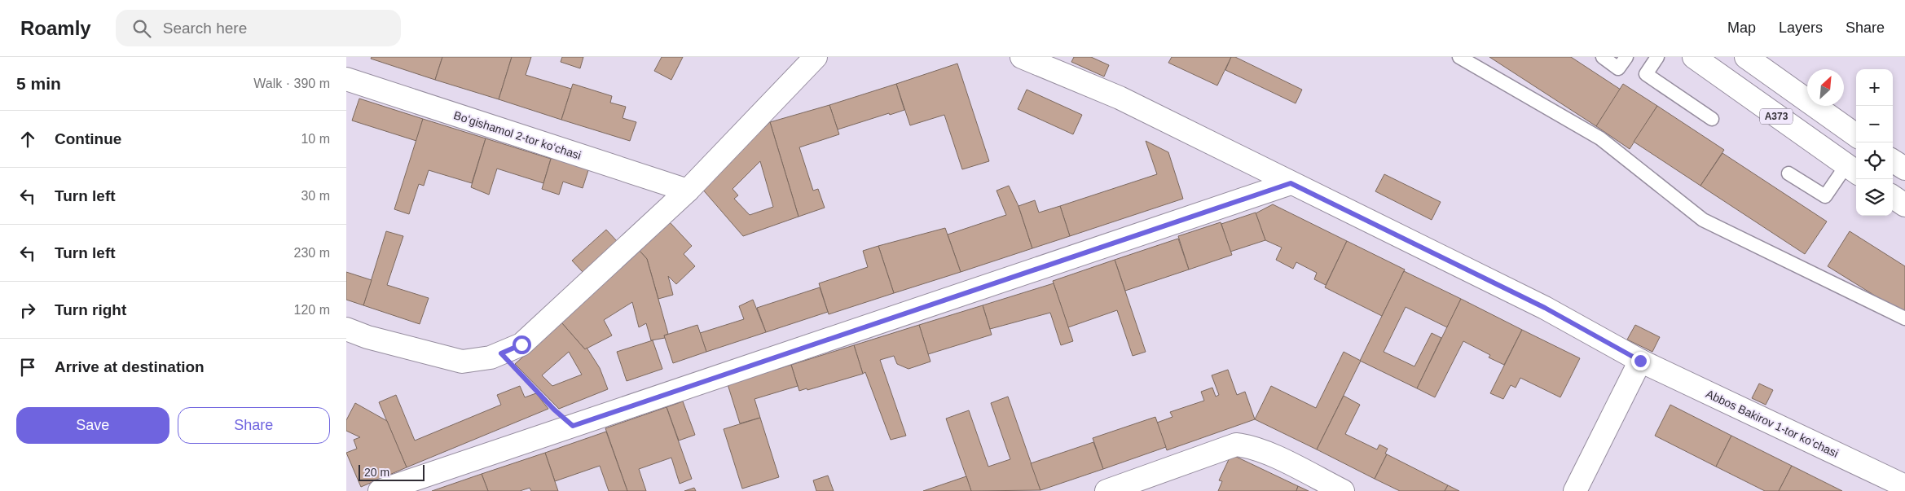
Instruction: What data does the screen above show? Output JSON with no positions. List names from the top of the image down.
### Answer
{
  "streets": {
    "main road": ["A373", "Boʻgishamol 2-tor koʻchasi", "Abbos Bakirov 1-tor koʻchasi"]
  },
  "scale_bar": "20 m",
  "north": "top right",
  "page": {
    "header": "Roamly",
    "search": "Search here",
    "nav": ["Map", "Layers", "Share"],
    "heading": ["5 min", "Walk · 390 m"],
    "map_buttons": ["+", "−"],
    "list": [
      ["Continue", "10 m"],
      ["Turn left", "30 m"],
      ["Turn left", "230 m"],
      ["Turn right", "120 m"],
      "Arrive at destination"
    ],
    "buttons": ["Save", "Share"],
    "scale": "20 m"
  }
}
